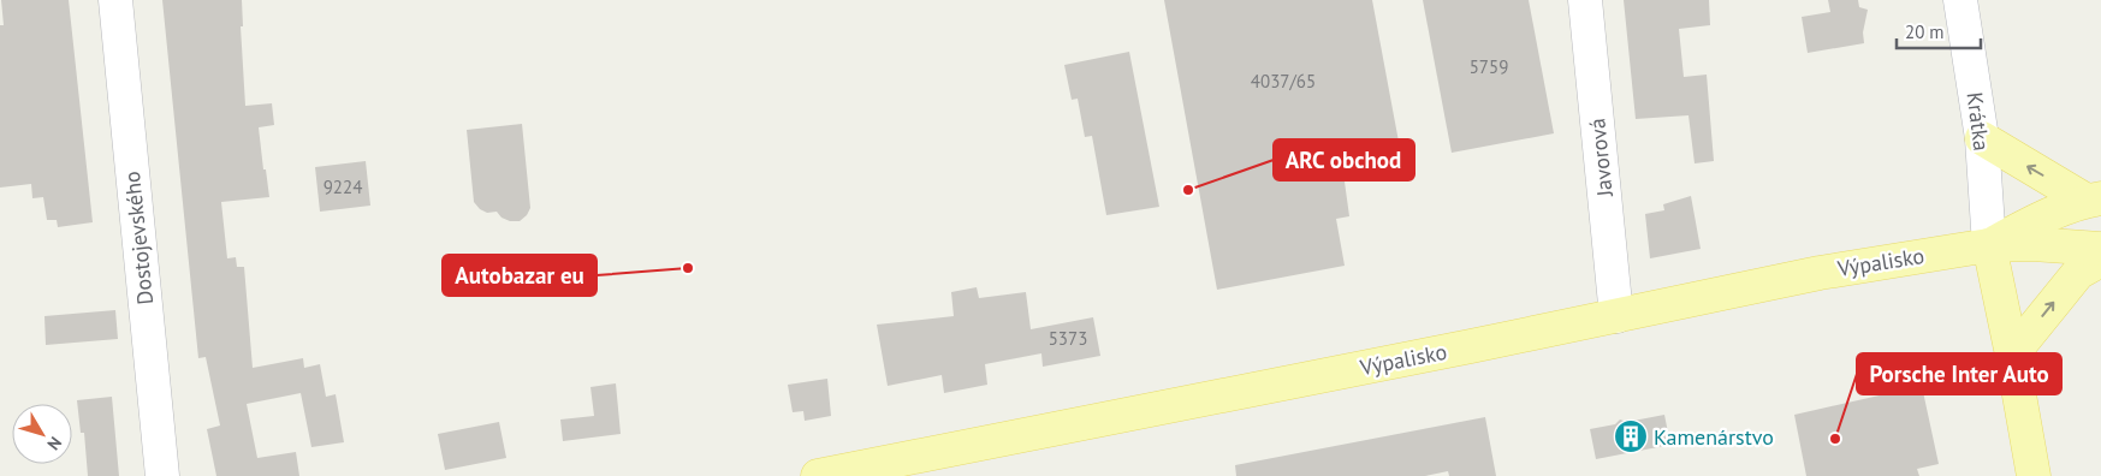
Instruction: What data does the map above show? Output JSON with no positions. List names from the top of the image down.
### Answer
{
  "streets": {
    "main road": ["Výpalisko"],
    "street": ["Krátka", "Javorová", "Dostojevského"]
  },
  "crossings": [
    ["Krátka", "Výpalisko"],
    ["Javorová", "Výpalisko"]
  ],
  "places": {
    "other": ["ARC obchod", "Autobazar eu", "Porsche Inter Auto"],
    "building": ["Kamenárstvo"]
  },
  "house_numbers": [
    "5759",
    "4037/65",
    "9224",
    "5373"
  ],
  "scale_bar": "20 m",
  "north": "bottom right"
}
